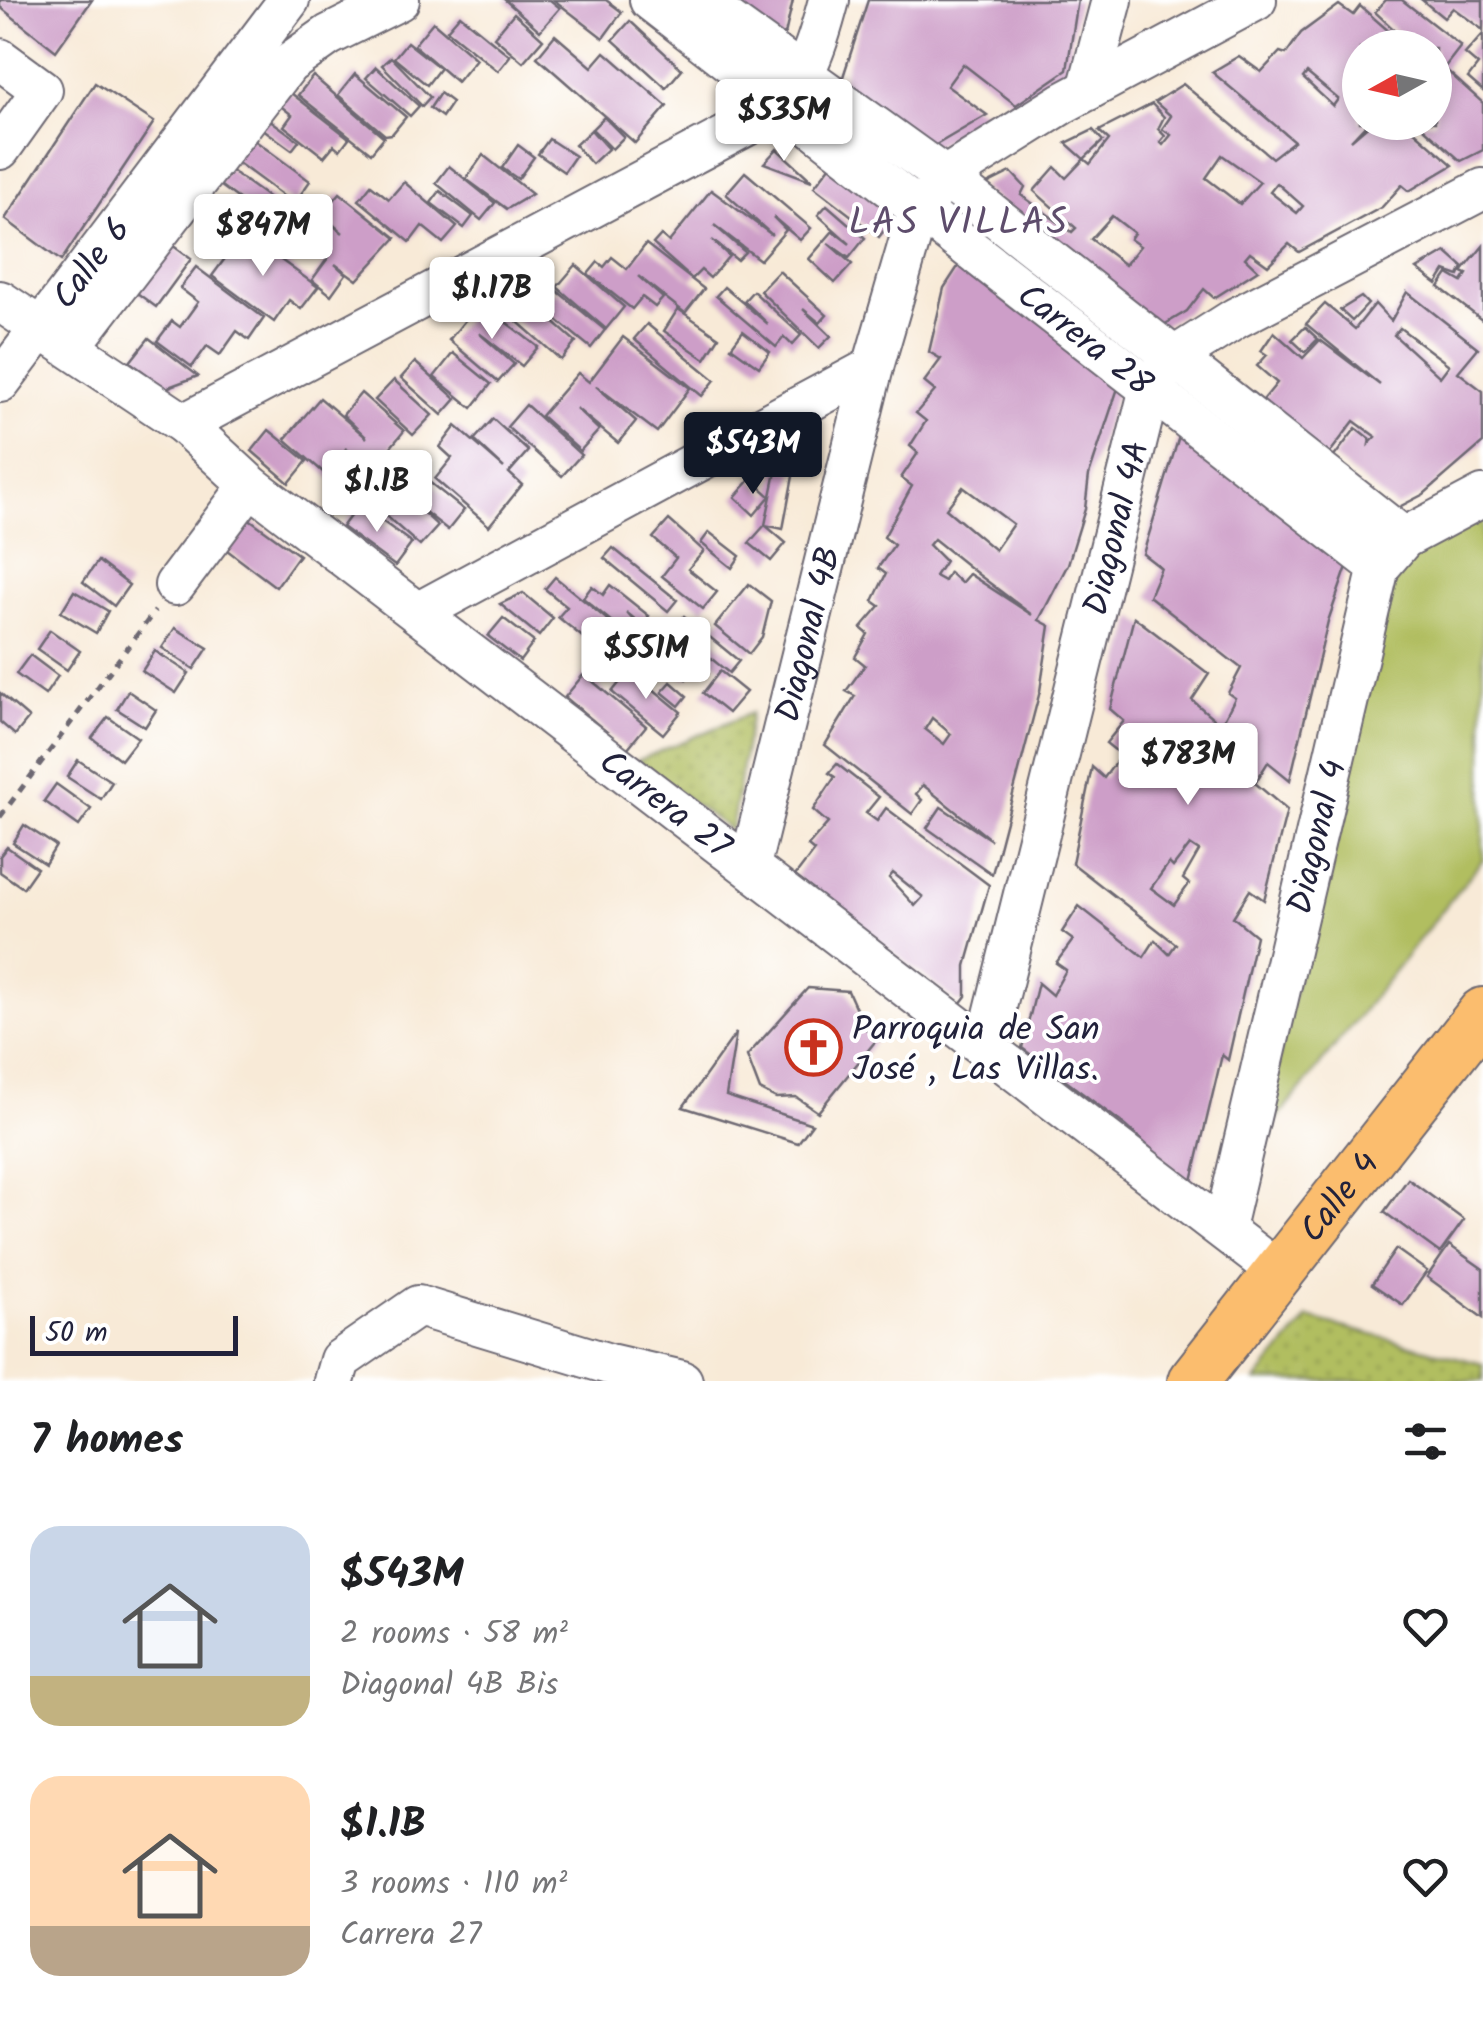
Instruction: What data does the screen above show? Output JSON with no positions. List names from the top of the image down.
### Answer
{
  "streets": {
    "main road": ["Calle 4"],
    "street": [
      "Calle 6",
      "Carrera 28",
      "Diagonal 4A",
      "Diagonal 4B",
      "Carrera 27",
      "Diagonal 4"
    ]
  },
  "crossings": [
    ["Calle 6", "Carrera 27"],
    ["Carrera 28", "Diagonal 4A"],
    ["Carrera 28", "Diagonal 4B"],
    ["Carrera 28", "Diagonal 4"],
    ["Diagonal 4A", "Carrera 27"],
    ["Diagonal 4B", "Carrera 27"],
    ["Carrera 27", "Diagonal 4"],
    ["Carrera 27", "Calle 4"]
  ],
  "districts": ["LAS VILLAS"],
  "places": {
    "church": ["Parroquia de San José , Las Villas."]
  },
  "scale_bar": "50 m",
  "north": "left",
  "page": {
    "price": [
      "$535M",
      "$847M",
      "$1.17B",
      "$543M",
      "$1.1B",
      "$551M",
      "$783M"
    ],
    "scale": "50 m",
    "heading": "7 homes",
    "list": [
      {
        "name": "$543M",
        "note": "2 rooms · 58 m² · Diagonal 4B Bis"
      },
      {
        "name": "$1.1B",
        "note": "3 rooms · 110 m² · Carrera 27"
      }
    ]
  }
}
